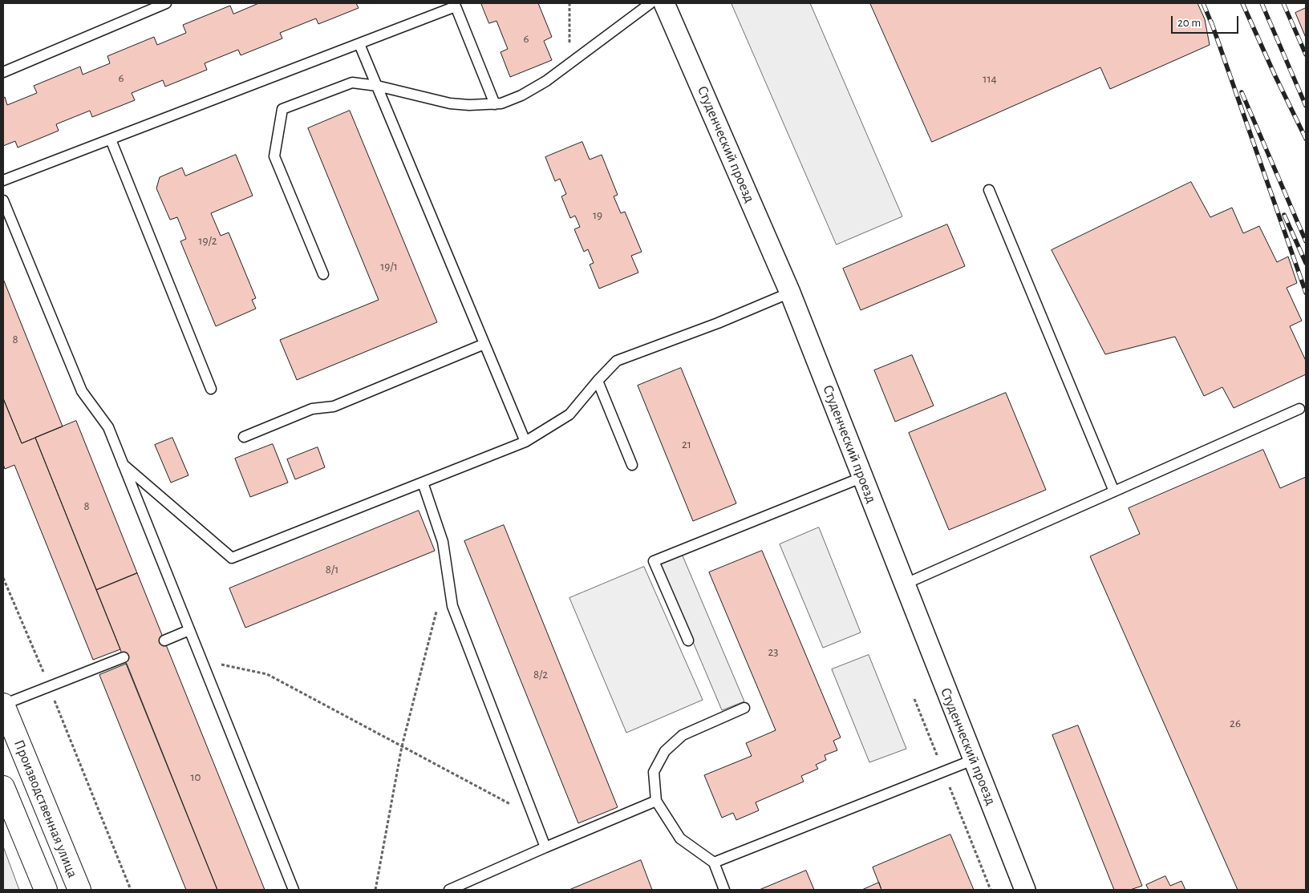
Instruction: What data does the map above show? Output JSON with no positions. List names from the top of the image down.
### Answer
{
  "streets": {
    "highway": ["Производственная улица"],
    "street": ["Студенческий проезд"]
  },
  "house_numbers": [
    "6",
    "6",
    "114",
    "19",
    "19/2",
    "19/1",
    "8",
    "21",
    "8",
    "8/1",
    "23",
    "8/2",
    "26",
    "10"
  ],
  "scale_bar": "20 m"
}
